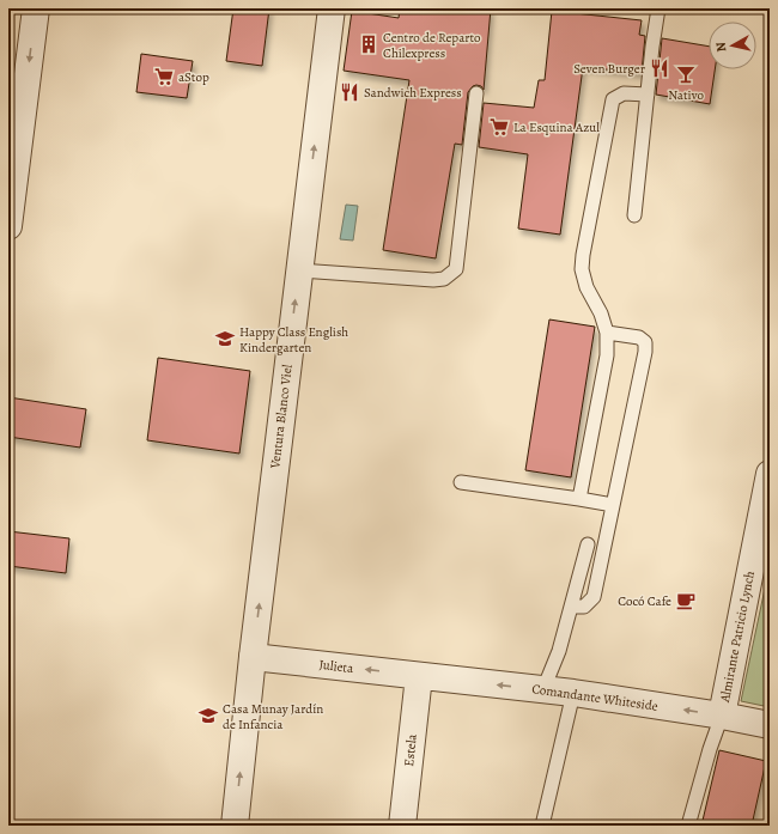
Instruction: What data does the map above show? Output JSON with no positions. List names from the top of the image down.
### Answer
{
  "streets": {
    "street": [
      "Ventura Blanco Viel",
      "Almirante Patricio Lynch",
      "Julieta",
      "Comandante Whiteside",
      "Estela"
    ]
  },
  "crossings": [
    ["Ventura Blanco Viel", "Julieta"],
    ["Almirante Patricio Lynch", "Comandante Whiteside"],
    ["Julieta", "Comandante Whiteside"],
    ["Julieta", "Estela"],
    ["Comandante Whiteside", "Estela"]
  ],
  "one_way": ["Ventura Blanco Viel", "Julieta", "Comandante Whiteside"],
  "places": {
    "building": ["Centro de Reparto Chilexpress"],
    "restaurant": ["Seven Burger", "Sandwich Express"],
    "bar": ["Nativo"],
    "supermarket": ["aStop", "La Esquina Azul"],
    "school or university": ["Happy Class English Kindergarten", "Casa Munay Jardín de Infancia"],
    "cafe": ["Cocó Cafe"]
  },
  "north": "left"
}
